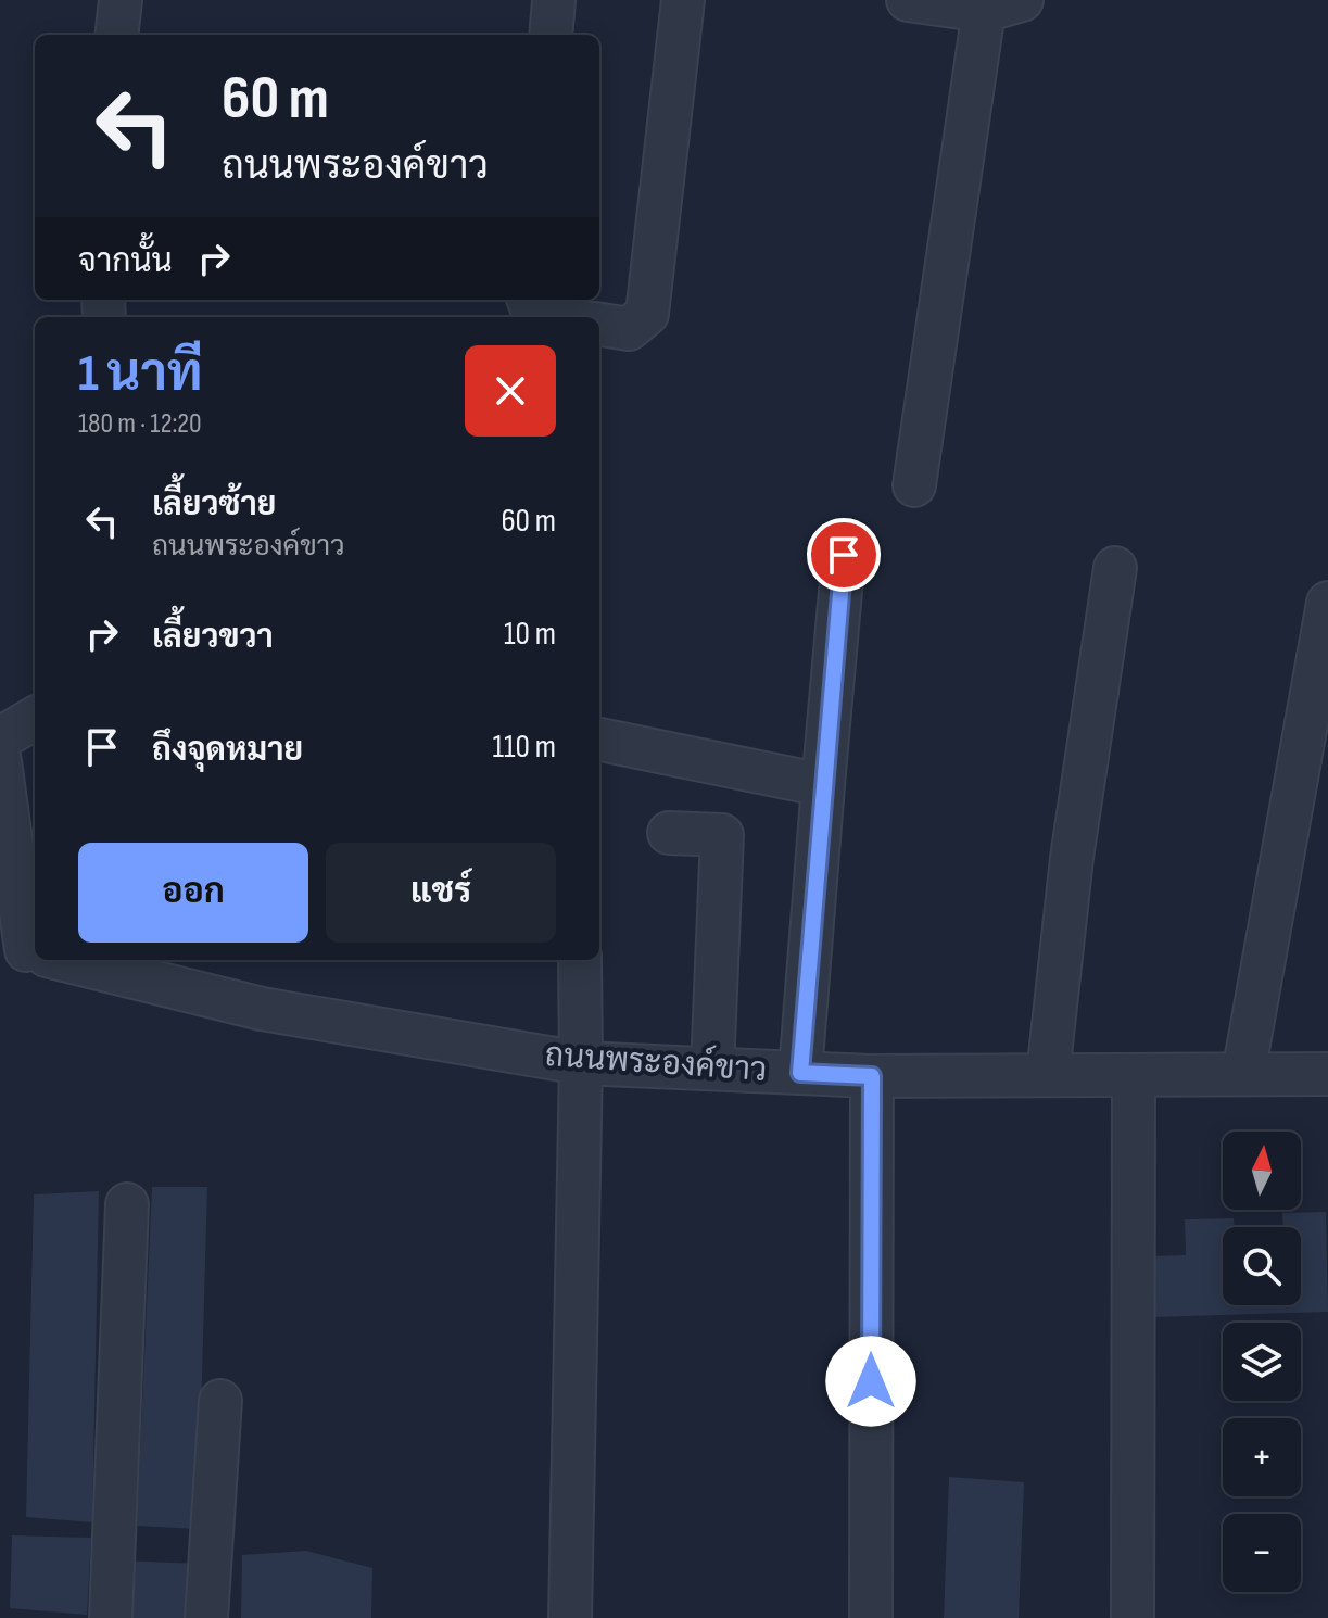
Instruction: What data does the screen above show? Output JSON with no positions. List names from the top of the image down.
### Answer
{
  "streets": {
    "street": ["ถนนพระองค์ขาว"]
  },
  "north": "top",
  "page": {
    "turn": ["60 m", "ถนนพระองค์ขาว"],
    "then": "จากนั้น",
    "heading": ["1 นาที", "180 m · 12:20"],
    "list": [
      {
        "name": "เลี้ยวซ้าย",
        "note": "ถนนพระองค์ขาว",
        "value": "60 m"
      },
      {
        "name": "เลี้ยวขวา",
        "value": "10 m"
      },
      {
        "name": "ถึงจุดหมาย",
        "value": "110 m"
      }
    ],
    "buttons": ["ออก", "แชร์"],
    "map_buttons": ["+", "−"]
  }
}
